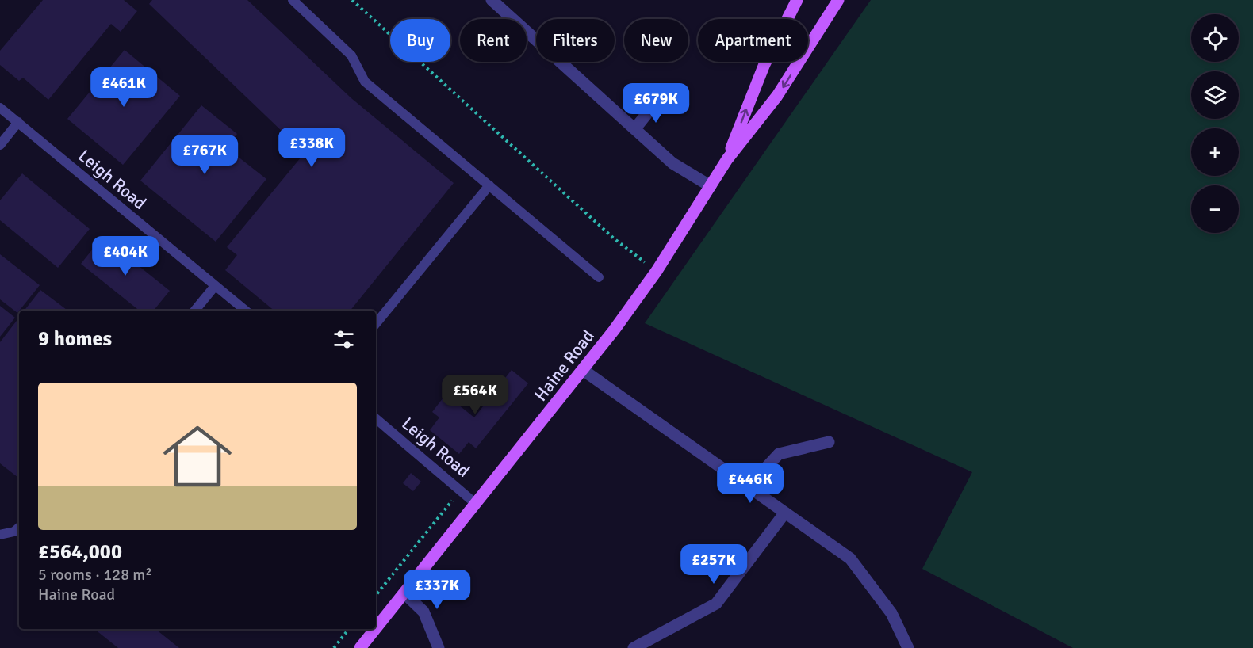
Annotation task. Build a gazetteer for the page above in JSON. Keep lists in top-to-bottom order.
{
  "streets": {
    "main road": ["Haine Road"],
    "lane": ["Leigh Road"]
  },
  "crossings": [
    ["Leigh Road", "Haine Road"]
  ],
  "page": {
    "map_buttons": ["+", "−"],
    "chip": [
      "Buy",
      "Rent",
      "Filters",
      "New",
      "Apartment"
    ],
    "price": [
      "£461K",
      "£679K",
      "£338K",
      "£767K",
      "£404K",
      "£564K",
      "£446K",
      "£257K",
      "£337K"
    ],
    "heading": "9 homes",
    "list": [
      {
        "name": "£564,000",
        "note": "5 rooms · 128 m² · Haine Road"
      }
    ]
  }
}
